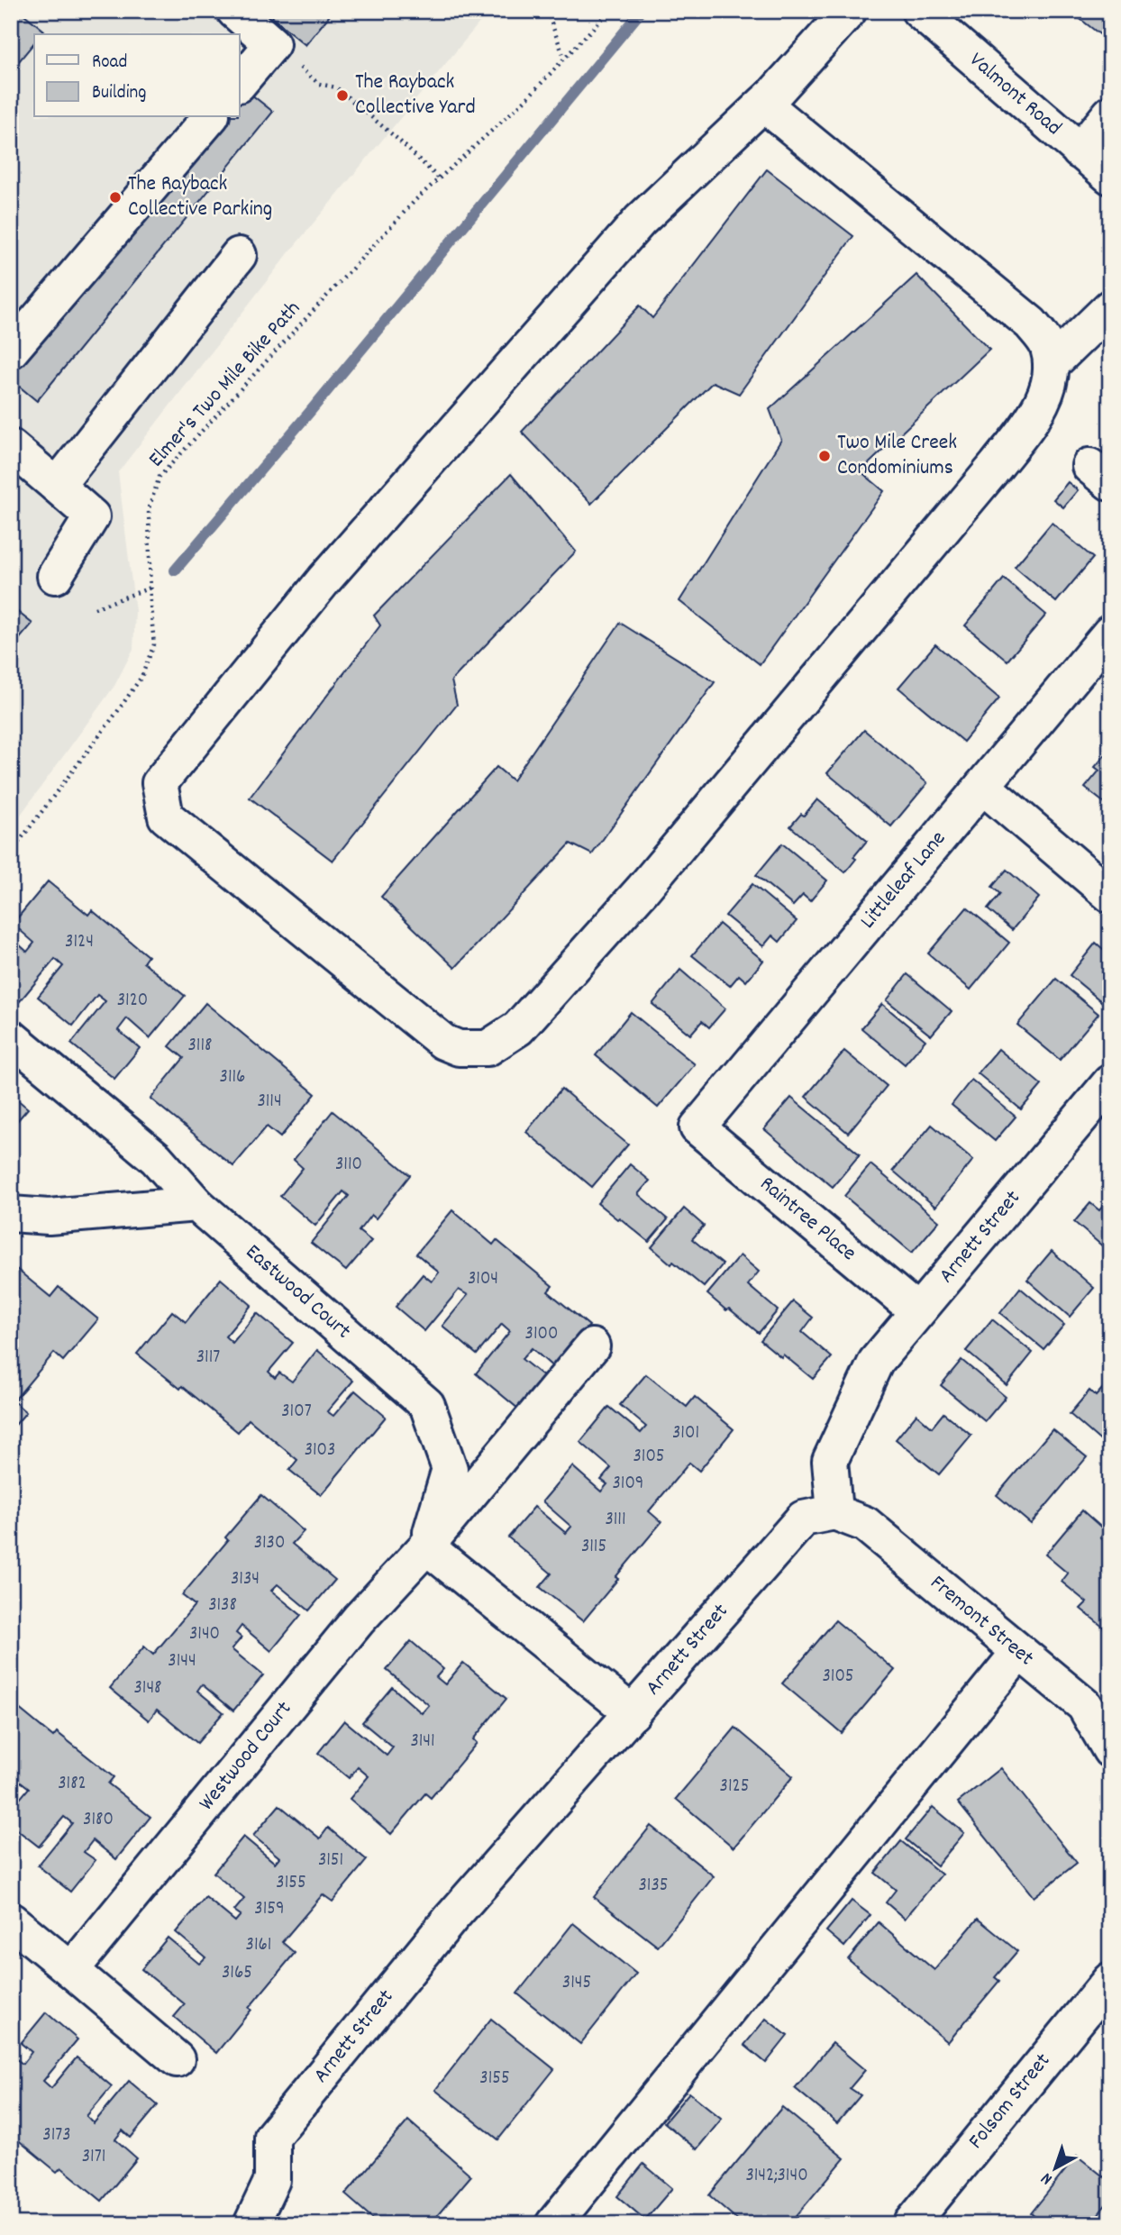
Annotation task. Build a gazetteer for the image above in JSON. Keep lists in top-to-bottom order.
{
  "streets": {
    "street": [
      "Valmont Road",
      "Littleleaf Lane",
      "Raintree Place",
      "Arnett Street",
      "Eastwood Court",
      "Fremont Street",
      "Westwood Court",
      "Folsom Street"
    ],
    "path": ["Elmer's Two Mile Bike Path"]
  },
  "crossings": [
    ["Littleleaf Lane", "Raintree Place"],
    ["Raintree Place", "Arnett Street"],
    ["Arnett Street", "Fremont Street"],
    ["Eastwood Court", "Westwood Court"]
  ],
  "places": ["The Rayback Collective Yard", "The Rayback Collective Parking", "Two Mile Creek Condominiums"],
  "house_numbers": [
    "3124",
    "3120",
    "3118",
    "3116",
    "3114",
    "3110",
    "3104",
    "3100",
    "3117",
    "3107",
    "3101",
    "3103",
    "3105",
    "3109",
    "3111",
    "3130",
    "3115",
    "3134",
    "3138",
    "3140",
    "3144",
    "3105",
    "3148",
    "3141",
    "3182",
    "3125",
    "3180",
    "3151",
    "3155",
    "3135",
    "3159",
    "3161",
    "3165",
    "3145",
    "3155",
    "3173",
    "3171",
    "3142;3140"
  ],
  "legend": ["Road", "Building"],
  "north": "bottom left"
}
